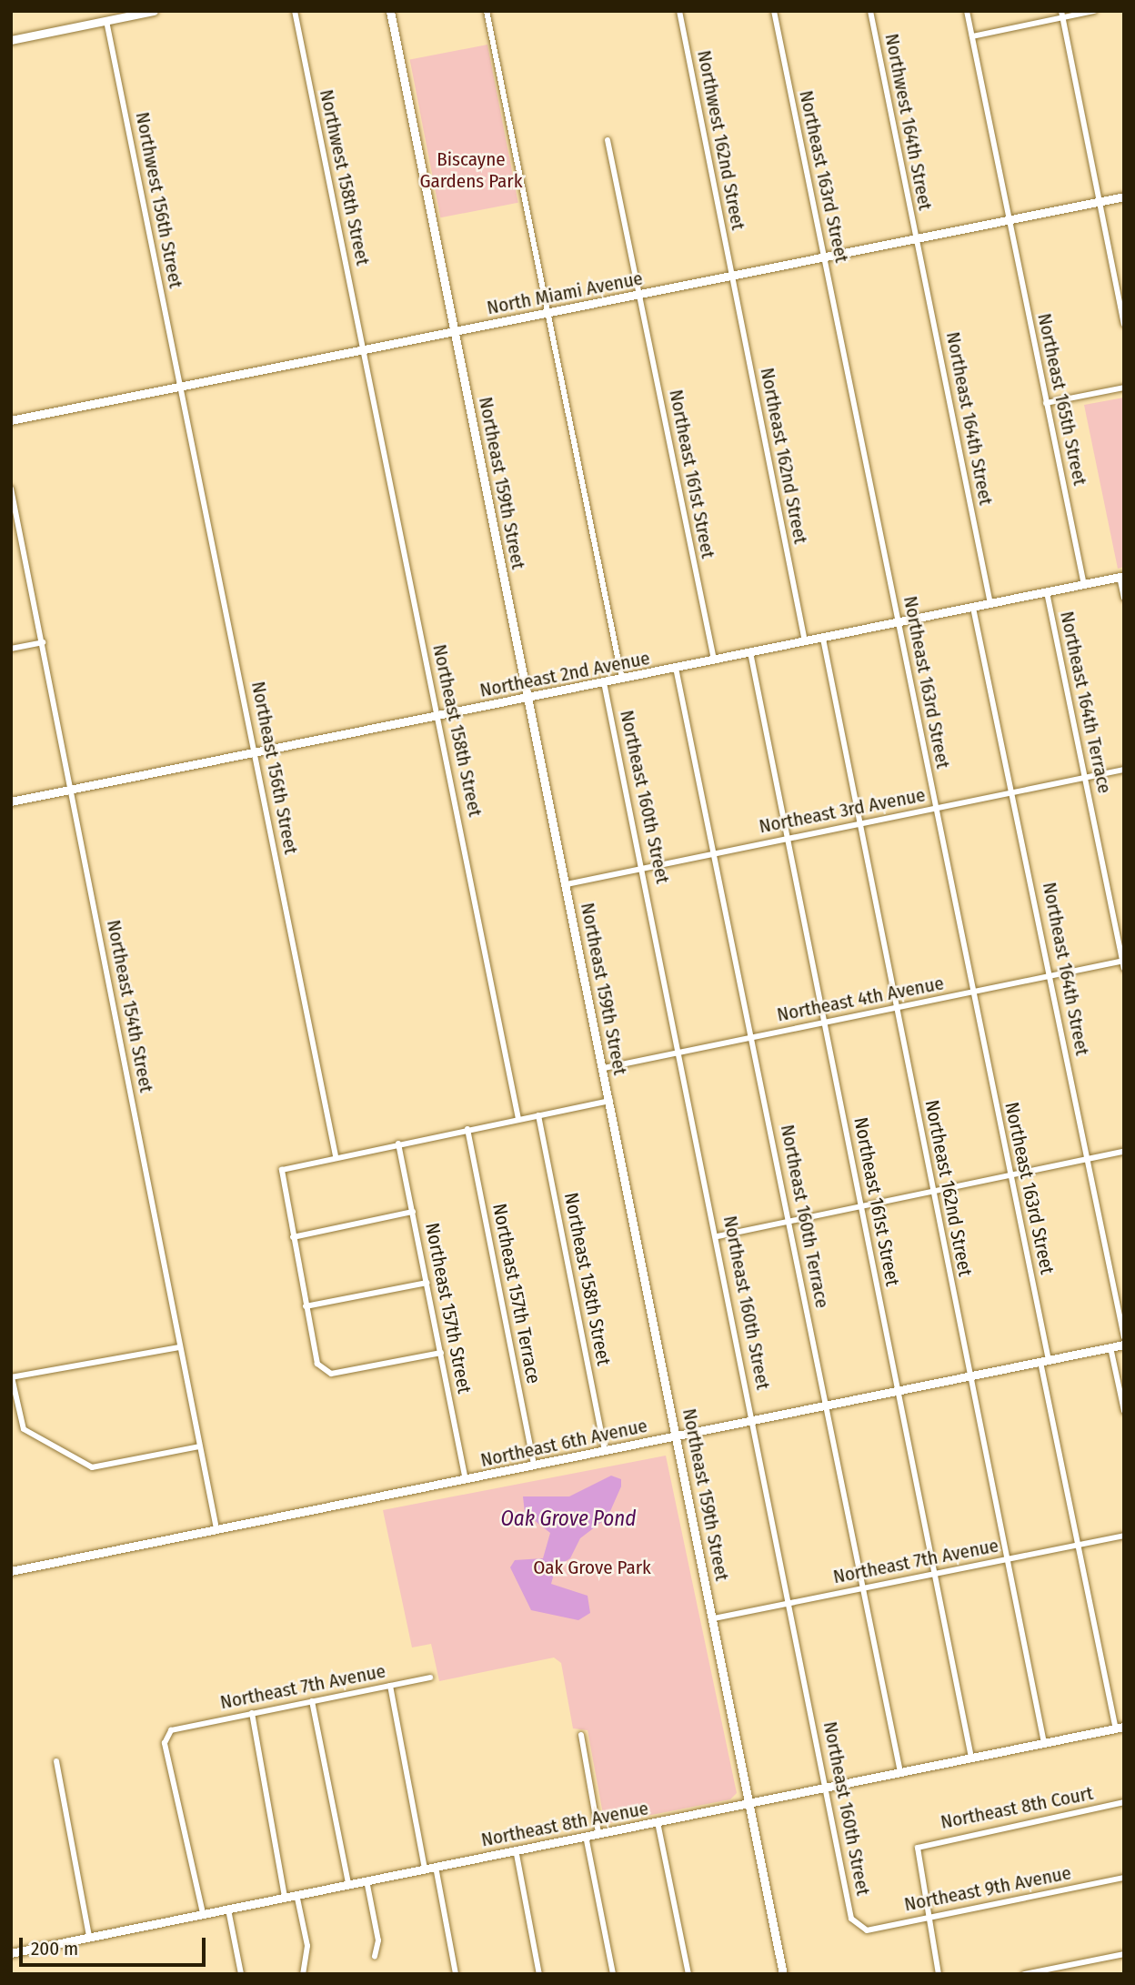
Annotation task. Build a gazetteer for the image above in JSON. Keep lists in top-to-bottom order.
{
  "streets": {
    "street": [
      "Northwest 164th Street",
      "Northwest 162nd Street",
      "Northeast 163rd Street",
      "Northwest 158th Street",
      "Northwest 156th Street",
      "North Miami Avenue",
      "Northeast 165th Street",
      "Northeast 164th Street",
      "Northeast 162nd Street",
      "Northeast 161st Street",
      "Northeast 159th Street",
      "Northeast 2nd Avenue",
      "Northeast 164th Terrace",
      "Northeast 158th Street",
      "Northeast 156th Street",
      "Northeast 160th Street",
      "Northeast 3rd Avenue",
      "Northeast 4th Avenue",
      "Northeast 154th Street",
      "Northeast 160th Terrace",
      "Northeast 157th Terrace",
      "Northeast 157th Street",
      "Northeast 6th Avenue",
      "Northeast 7th Avenue",
      "Northeast 8th Court",
      "Northeast 8th Avenue",
      "Northeast 9th Avenue"
    ]
  },
  "crossings": [
    ["Northwest 164th Street", "North Miami Avenue"],
    ["Northwest 164th Street", "Northeast 164th Street"],
    ["Northwest 162nd Street", "North Miami Avenue"],
    ["Northwest 162nd Street", "Northeast 162nd Street"],
    ["Northeast 163rd Street", "North Miami Avenue"],
    ["Northeast 163rd Street", "Northeast 2nd Avenue"],
    ["Northeast 163rd Street", "Northeast 3rd Avenue"],
    ["Northeast 163rd Street", "Northeast 4th Avenue"],
    ["Northeast 163rd Street", "Northeast 6th Avenue"],
    ["Northeast 163rd Street", "Northeast 7th Avenue"],
    ["Northeast 163rd Street", "Northeast 8th Avenue"],
    ["Northwest 158th Street", "North Miami Avenue"],
    ["Northwest 158th Street", "Northeast 158th Street"],
    ["Northwest 156th Street", "North Miami Avenue"],
    ["Northwest 156th Street", "Northeast 156th Street"],
    ["North Miami Avenue", "Northeast 165th Street"],
    ["North Miami Avenue", "Northeast 164th Street"],
    ["North Miami Avenue", "Northeast 162nd Street"],
    ["North Miami Avenue", "Northeast 161st Street"],
    ["North Miami Avenue", "Northeast 159th Street"],
    ["North Miami Avenue", "Northeast 158th Street"],
    ["North Miami Avenue", "Northeast 156th Street"],
    ["Northeast 165th Street", "Northeast 2nd Avenue"],
    ["Northeast 164th Street", "Northeast 2nd Avenue"],
    ["Northeast 164th Street", "Northeast 3rd Avenue"],
    ["Northeast 164th Street", "Northeast 4th Avenue"],
    ["Northeast 162nd Street", "Northeast 2nd Avenue"],
    ["Northeast 162nd Street", "Northeast 3rd Avenue"],
    ["Northeast 162nd Street", "Northeast 4th Avenue"],
    ["Northeast 162nd Street", "Northeast 6th Avenue"],
    ["Northeast 162nd Street", "Northeast 7th Avenue"],
    ["Northeast 162nd Street", "Northeast 8th Avenue"],
    ["Northeast 161st Street", "Northeast 2nd Avenue"],
    ["Northeast 161st Street", "Northeast 3rd Avenue"],
    ["Northeast 161st Street", "Northeast 4th Avenue"],
    ["Northeast 161st Street", "Northeast 6th Avenue"],
    ["Northeast 161st Street", "Northeast 7th Avenue"],
    ["Northeast 161st Street", "Northeast 8th Avenue"],
    ["Northeast 159th Street", "Northeast 2nd Avenue"],
    ["Northeast 159th Street", "Northeast 3rd Avenue"],
    ["Northeast 159th Street", "Northeast 4th Avenue"],
    ["Northeast 159th Street", "Northeast 6th Avenue"],
    ["Northeast 159th Street", "Northeast 7th Avenue"],
    ["Northeast 159th Street", "Northeast 8th Avenue"],
    ["Northeast 2nd Avenue", "Northeast 164th Terrace"],
    ["Northeast 2nd Avenue", "Northeast 158th Street"],
    ["Northeast 2nd Avenue", "Northeast 156th Street"],
    ["Northeast 2nd Avenue", "Northeast 160th Street"],
    ["Northeast 2nd Avenue", "Northeast 154th Street"],
    ["Northeast 2nd Avenue", "Northeast 160th Terrace"],
    ["Northeast 164th Terrace", "Northeast 3rd Avenue"],
    ["Northeast 164th Terrace", "Northeast 4th Avenue"],
    ["Northeast 158th Street", "Northeast 6th Avenue"],
    ["Northeast 160th Street", "Northeast 3rd Avenue"],
    ["Northeast 160th Street", "Northeast 4th Avenue"],
    ["Northeast 160th Street", "Northeast 6th Avenue"],
    ["Northeast 160th Street", "Northeast 7th Avenue"],
    ["Northeast 160th Street", "Northeast 8th Avenue"],
    ["Northeast 160th Street", "Northeast 9th Avenue"],
    ["Northeast 3rd Avenue", "Northeast 160th Terrace"],
    ["Northeast 4th Avenue", "Northeast 160th Terrace"],
    ["Northeast 154th Street", "Northeast 6th Avenue"],
    ["Northeast 160th Terrace", "Northeast 6th Avenue"],
    ["Northeast 160th Terrace", "Northeast 7th Avenue"],
    ["Northeast 160th Terrace", "Northeast 8th Avenue"],
    ["Northeast 157th Terrace", "Northeast 6th Avenue"],
    ["Northeast 157th Street", "Northeast 6th Avenue"],
    ["Northeast 7th Avenue", "Northeast 8th Avenue"],
    ["Northeast 8th Court", "Northeast 9th Avenue"]
  ],
  "water": ["Oak Grove Pond"],
  "parks": ["Biscayne Gardens Park", "Oak Grove Park"],
  "scale_bar": "200 m"
}
